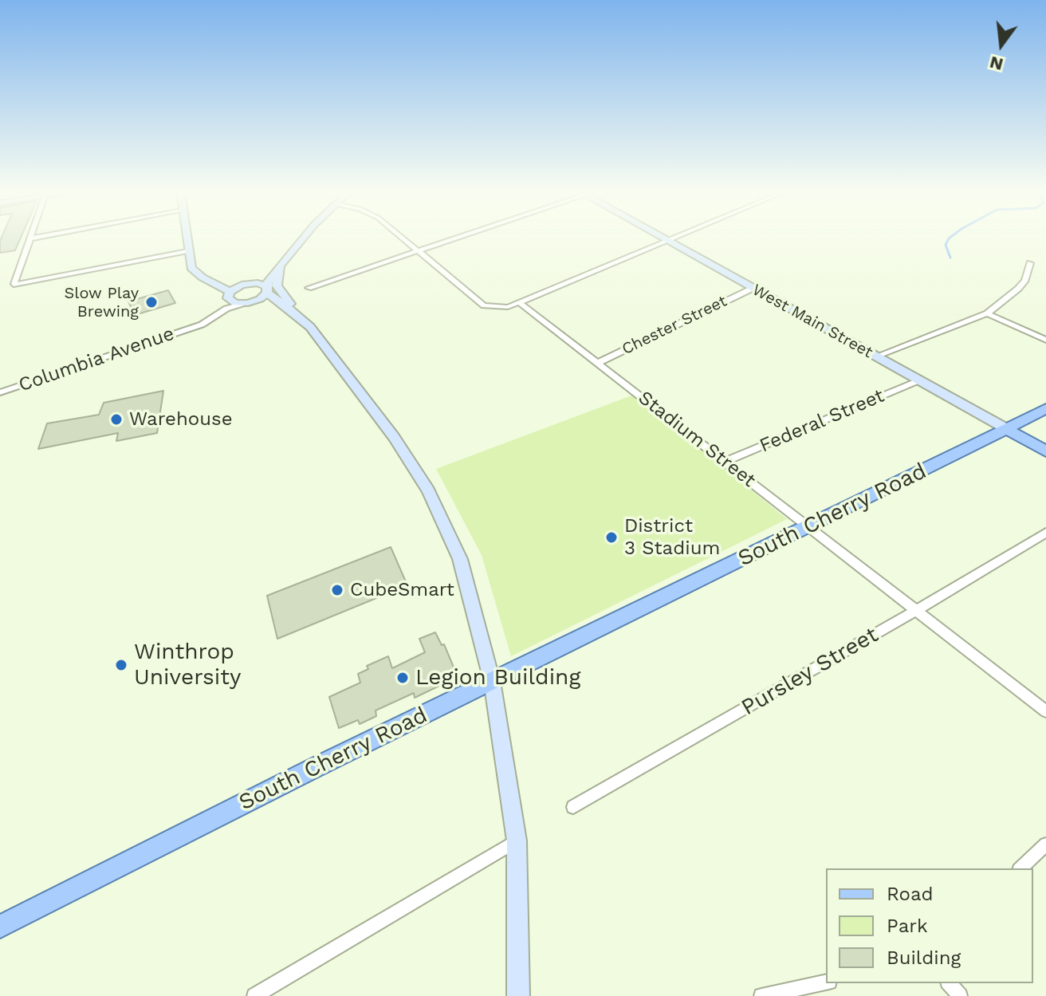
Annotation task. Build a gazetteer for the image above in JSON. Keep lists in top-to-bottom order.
{
  "streets": {
    "main road": ["West Main Street", "South Cherry Road"],
    "street": [
      "Chester Street",
      "Columbia Avenue",
      "Federal Street",
      "Stadium Street",
      "Pursley Street"
    ]
  },
  "crossings": [
    ["West Main Street", "Chester Street"],
    ["West Main Street", "Federal Street"],
    ["West Main Street", "South Cherry Road"],
    ["Chester Street", "Stadium Street"],
    ["Federal Street", "Stadium Street"],
    ["Stadium Street", "South Cherry Road"],
    ["Stadium Street", "Pursley Street"]
  ],
  "places": [
    "Slow Play Brewing",
    "Warehouse",
    "District 3 Stadium",
    "CubeSmart",
    "Winthrop University",
    "Legion Building"
  ],
  "legend": ["Road", "Park", "Building"],
  "north": "bottom"
}
